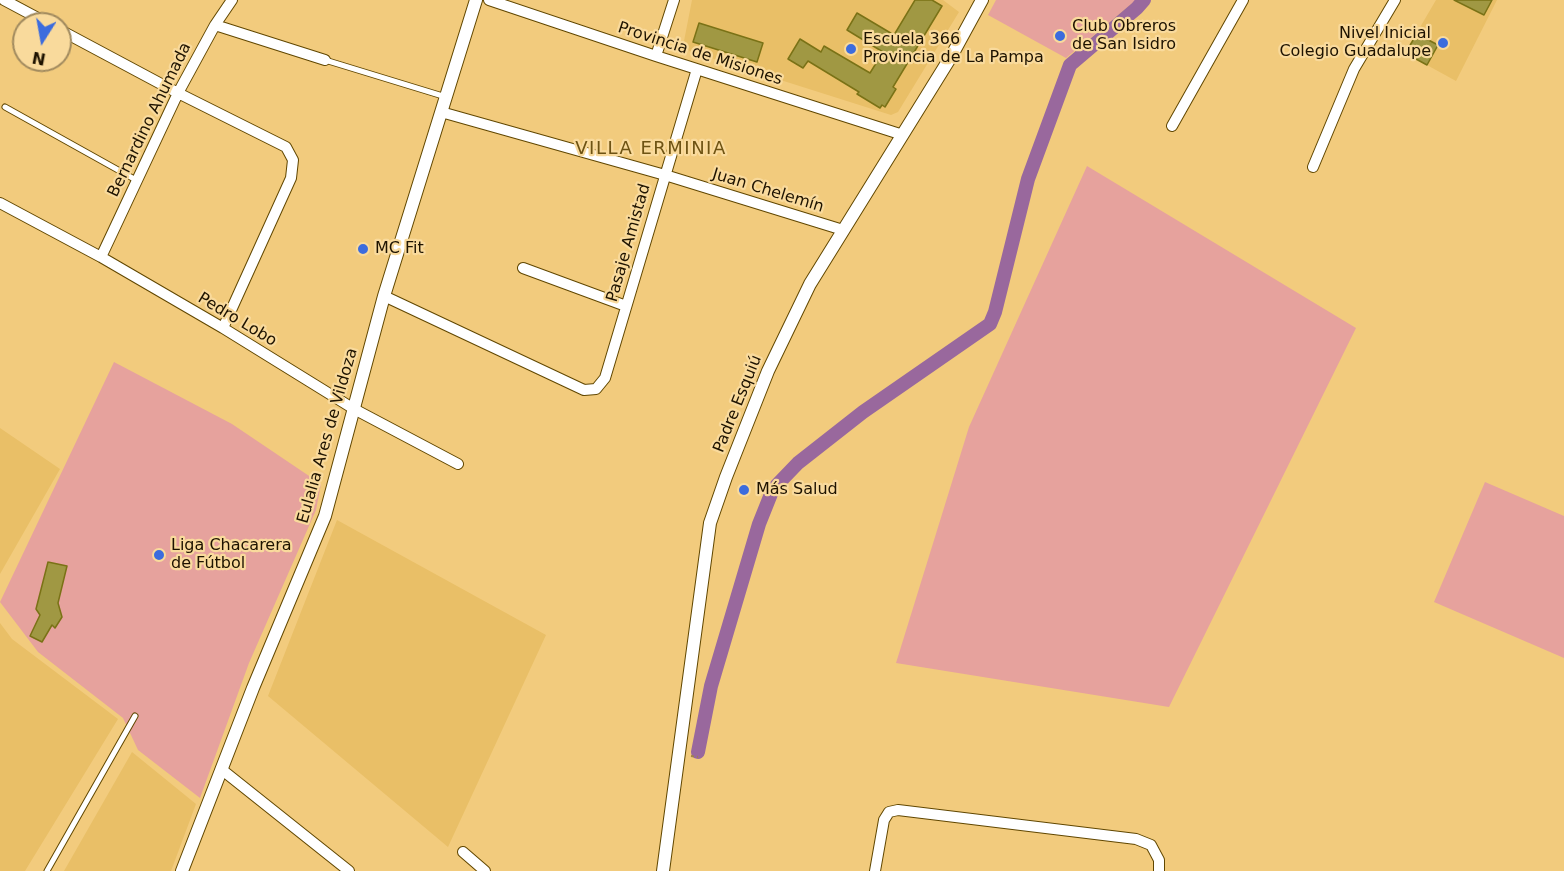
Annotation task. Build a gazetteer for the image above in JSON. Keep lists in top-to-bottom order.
{
  "streets": {
    "street": [
      "Provincia de Misiones",
      "Bernardino Ahumada",
      "Juan Chelemín",
      "Pasaje Amistad",
      "Pedro Lobo",
      "Padre Esquiú",
      "Eulalia Ares de Vildoza"
    ]
  },
  "crossings": [
    ["Provincia de Misiones", "Pasaje Amistad"],
    ["Provincia de Misiones", "Padre Esquiú"],
    ["Bernardino Ahumada", "Pedro Lobo"],
    ["Juan Chelemín", "Pasaje Amistad"],
    ["Juan Chelemín", "Padre Esquiú"],
    ["Juan Chelemín", "Eulalia Ares de Vildoza"],
    ["Pasaje Amistad", "Eulalia Ares de Vildoza"],
    ["Pedro Lobo", "Eulalia Ares de Vildoza"]
  ],
  "districts": ["VILLA ERMINIA"],
  "places": [
    "Club Obreros de San Isidro",
    "Nivel Inicial Colegio Guadalupe",
    "Escuela 366 Provincia de La Pampa",
    "MC Fit",
    "Más Salud",
    "Liga Chacarera de Fútbol"
  ],
  "north": "bottom"
}
